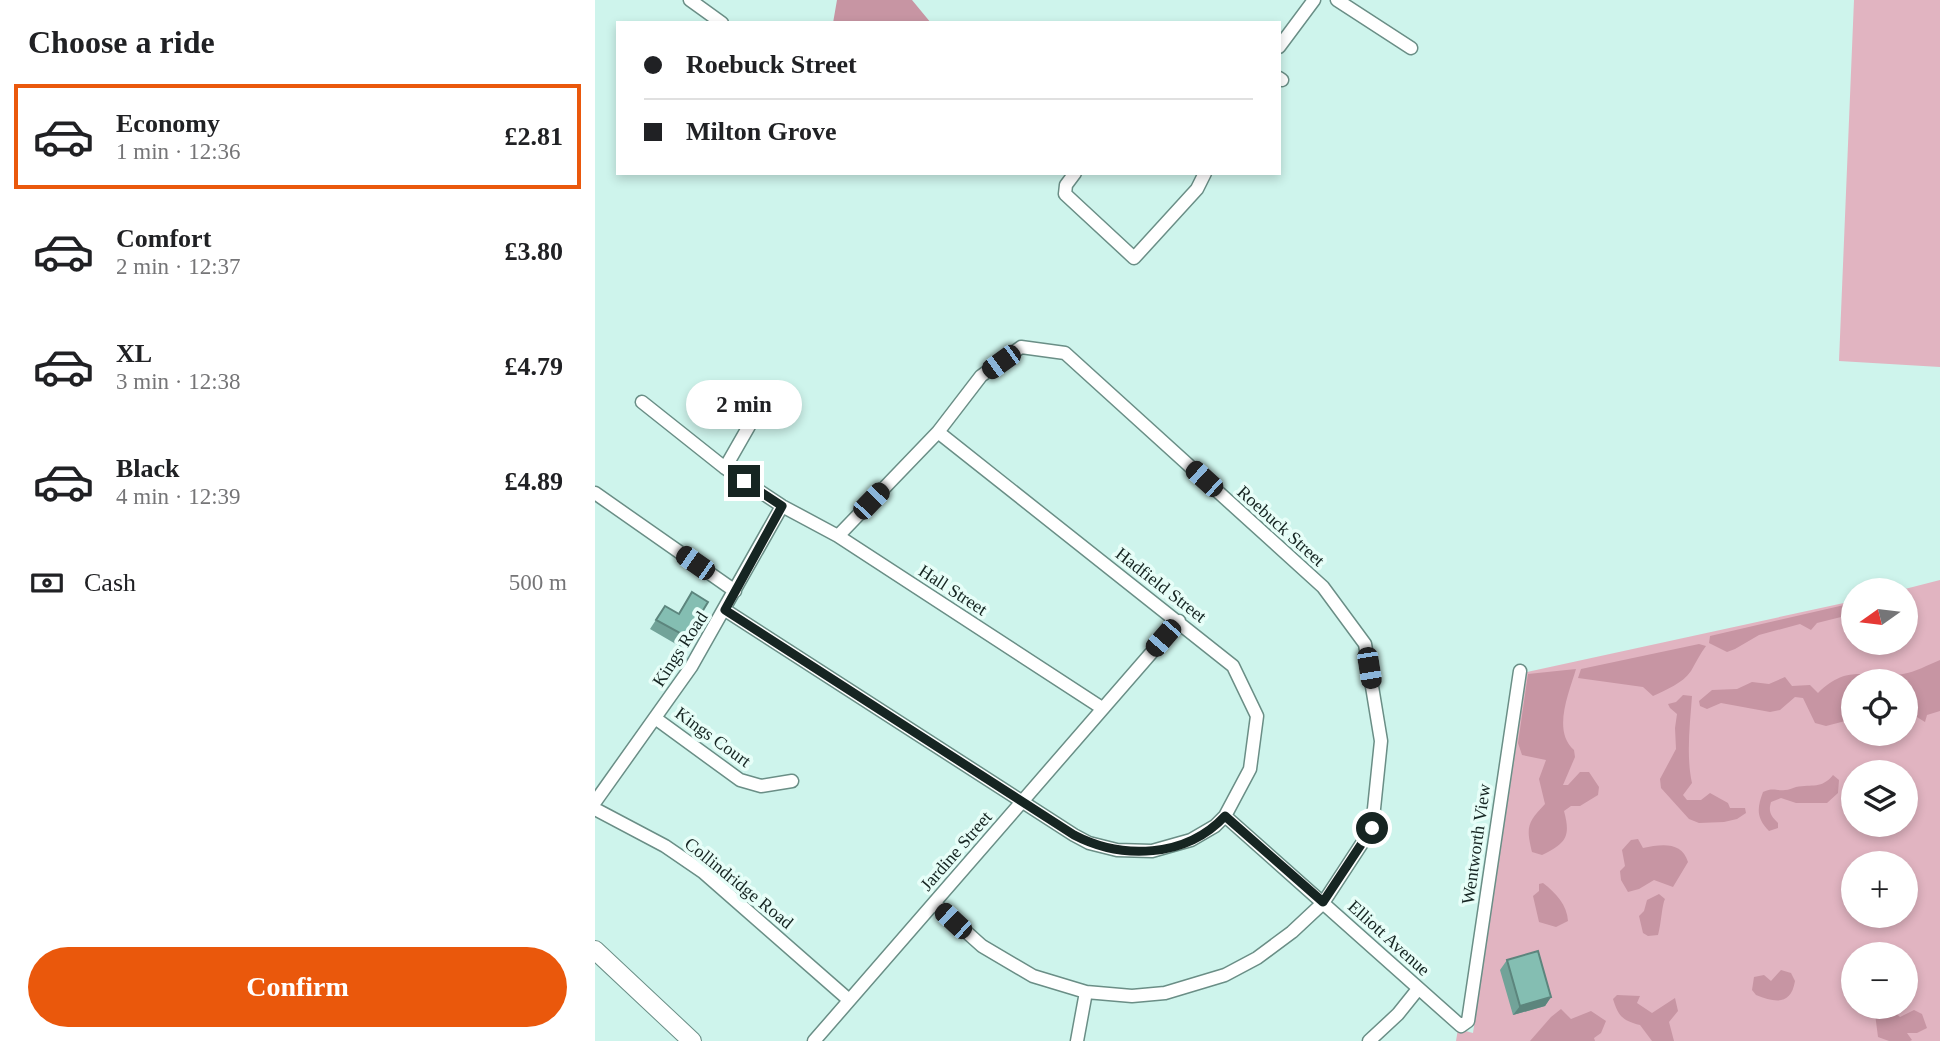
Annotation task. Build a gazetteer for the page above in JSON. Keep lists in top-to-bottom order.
{
  "streets": {
    "street": [
      "Roebuck Street",
      "Hadfield Street",
      "Hall Street",
      "Kings Road",
      "Kings Court",
      "Wentworth View",
      "Jardine Street",
      "Collindridge Road",
      "Elliott Avenue"
    ]
  },
  "crossings": [
    ["Roebuck Street", "Hadfield Street"],
    ["Roebuck Street", "Hall Street"],
    ["Roebuck Street", "Jardine Street"],
    ["Roebuck Street", "Elliott Avenue"],
    ["Hadfield Street", "Jardine Street"],
    ["Hadfield Street", "Elliott Avenue"],
    ["Hall Street", "Kings Road"],
    ["Hall Street", "Jardine Street"],
    ["Kings Road", "Kings Court"],
    ["Wentworth View", "Elliott Avenue"],
    ["Jardine Street", "Collindridge Road"]
  ],
  "north": "left",
  "page": {
    "heading": "Choose a ride",
    "banner": ["Roebuck Street", "Milton Grove"],
    "list": [
      {
        "name": "Economy",
        "note": "1 min · 12:36",
        "value": "£2.81"
      },
      {
        "name": "Comfort",
        "note": "2 min · 12:37",
        "value": "£3.80"
      },
      {
        "name": "XL",
        "note": "3 min · 12:38",
        "value": "£4.79"
      },
      {
        "name": "Black",
        "note": "4 min · 12:39",
        "value": "£4.89"
      }
    ],
    "bubble": "2 min",
    "pay": ["Cash", "500 m"],
    "map_buttons": ["+", "−"],
    "buttons": "Confirm"
  }
}
